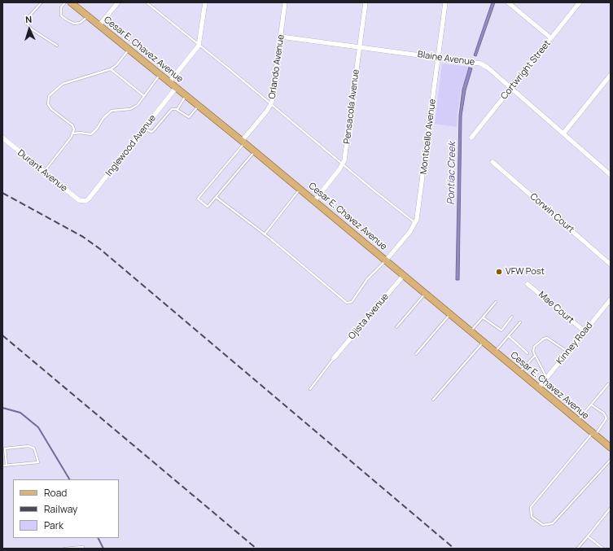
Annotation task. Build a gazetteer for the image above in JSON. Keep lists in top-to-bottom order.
{
  "streets": {
    "main road": ["Cesar E. Chavez Avenue"],
    "street": [
      "Blaine Avenue",
      "Orlando Avenue",
      "Cortwright Street",
      "Pensacola Avenue",
      "Monticello Avenue",
      "Inglewood Avenue",
      "Durant Avenue",
      "Corwin Court",
      "Mae Court",
      "Ojista Avenue",
      "Kinney Road"
    ]
  },
  "crossings": [
    ["Cesar E. Chavez Avenue", "Orlando Avenue"],
    ["Cesar E. Chavez Avenue", "Pensacola Avenue"],
    ["Cesar E. Chavez Avenue", "Inglewood Avenue"],
    ["Cesar E. Chavez Avenue", "Ojista Avenue"],
    ["Cesar E. Chavez Avenue", "Kinney Road"],
    ["Blaine Avenue", "Orlando Avenue"],
    ["Blaine Avenue", "Cortwright Street"],
    ["Blaine Avenue", "Pensacola Avenue"],
    ["Blaine Avenue", "Monticello Avenue"],
    ["Inglewood Avenue", "Durant Avenue"],
    ["Mae Court", "Kinney Road"]
  ],
  "water": ["Pontiac Creek"],
  "places": ["VFW Post"],
  "legend": ["Road", "Railway", "Park"],
  "north": "top"
}
